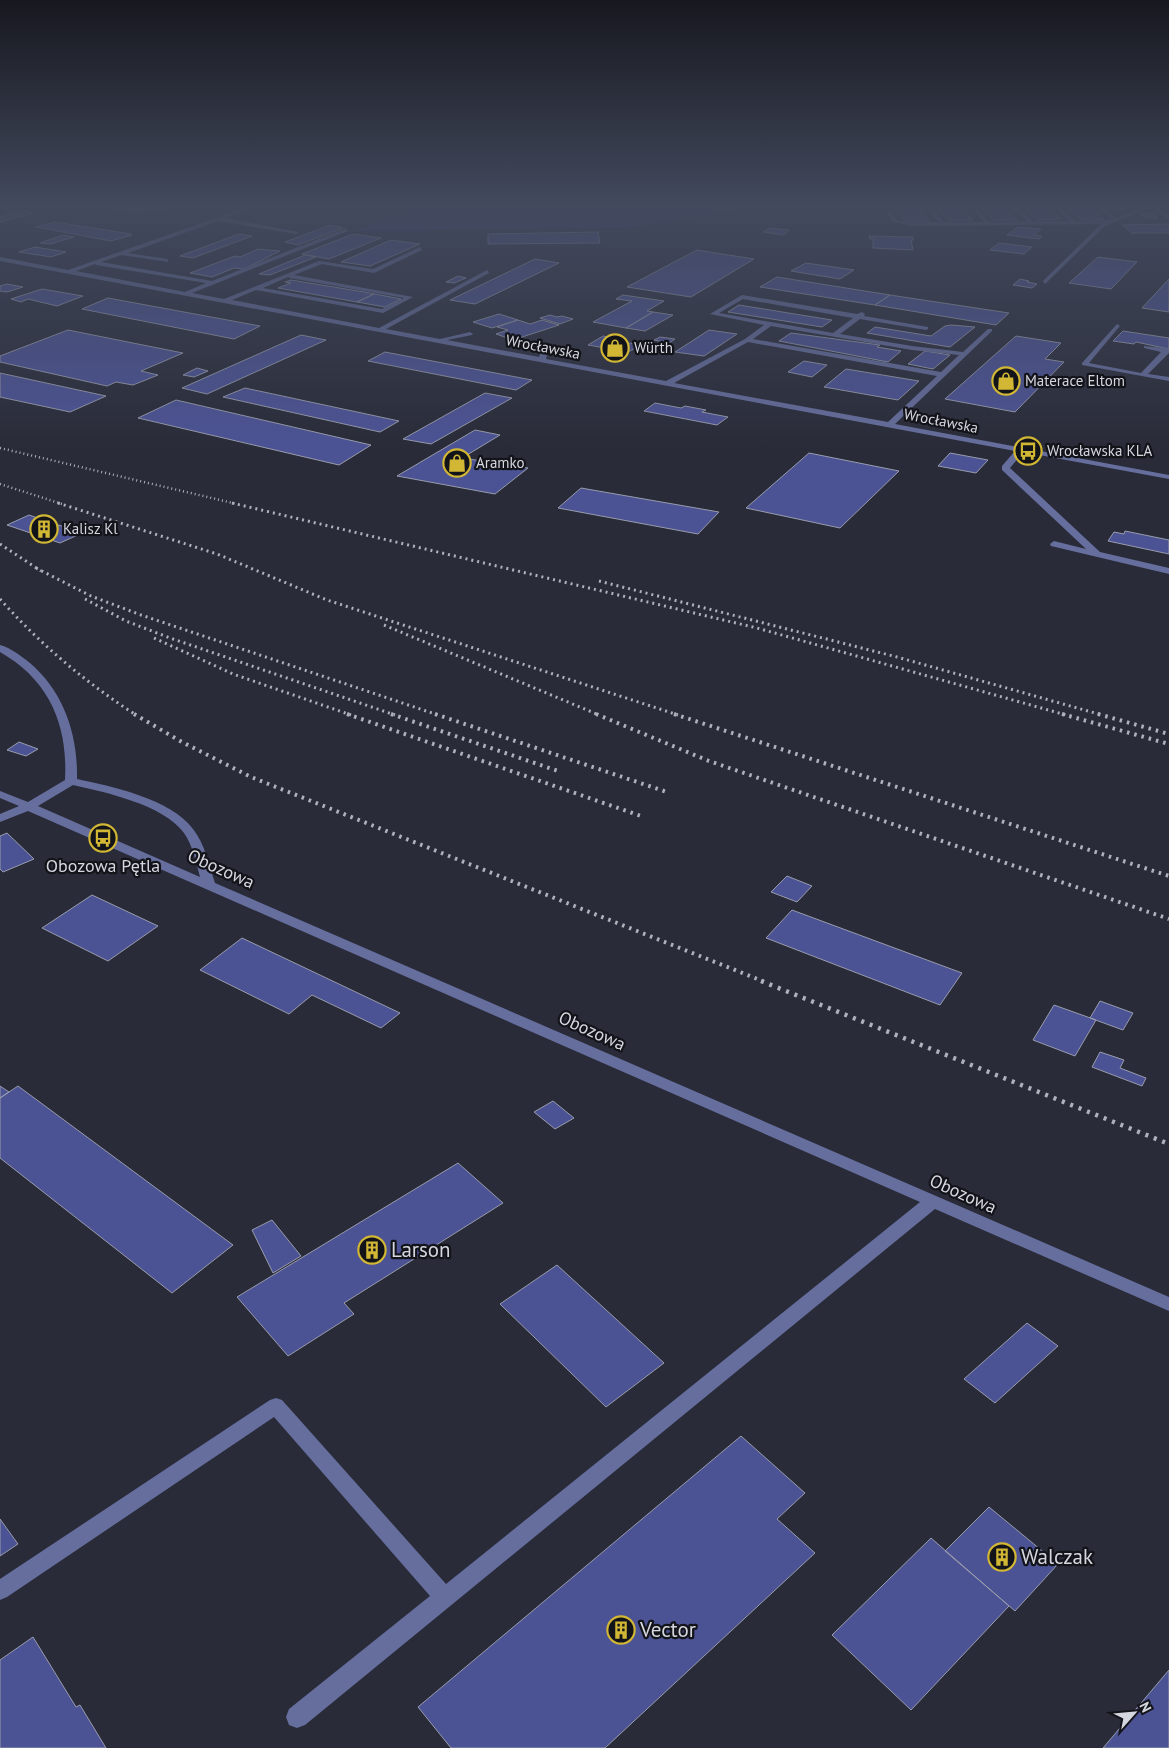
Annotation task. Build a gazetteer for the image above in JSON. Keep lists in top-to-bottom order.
{
  "streets": {
    "street": ["Wrocławska", "Obozowa"]
  },
  "places": {
    "shop": ["Würth", "Materace Eltom", "Aramko"],
    "bus stop": ["Wrocławska KLA", "Obozowa Pętla"],
    "building": [
      "Kalisz Kl",
      "Larson",
      "Walczak",
      "Vector"
    ]
  },
  "north": "top right"
}
